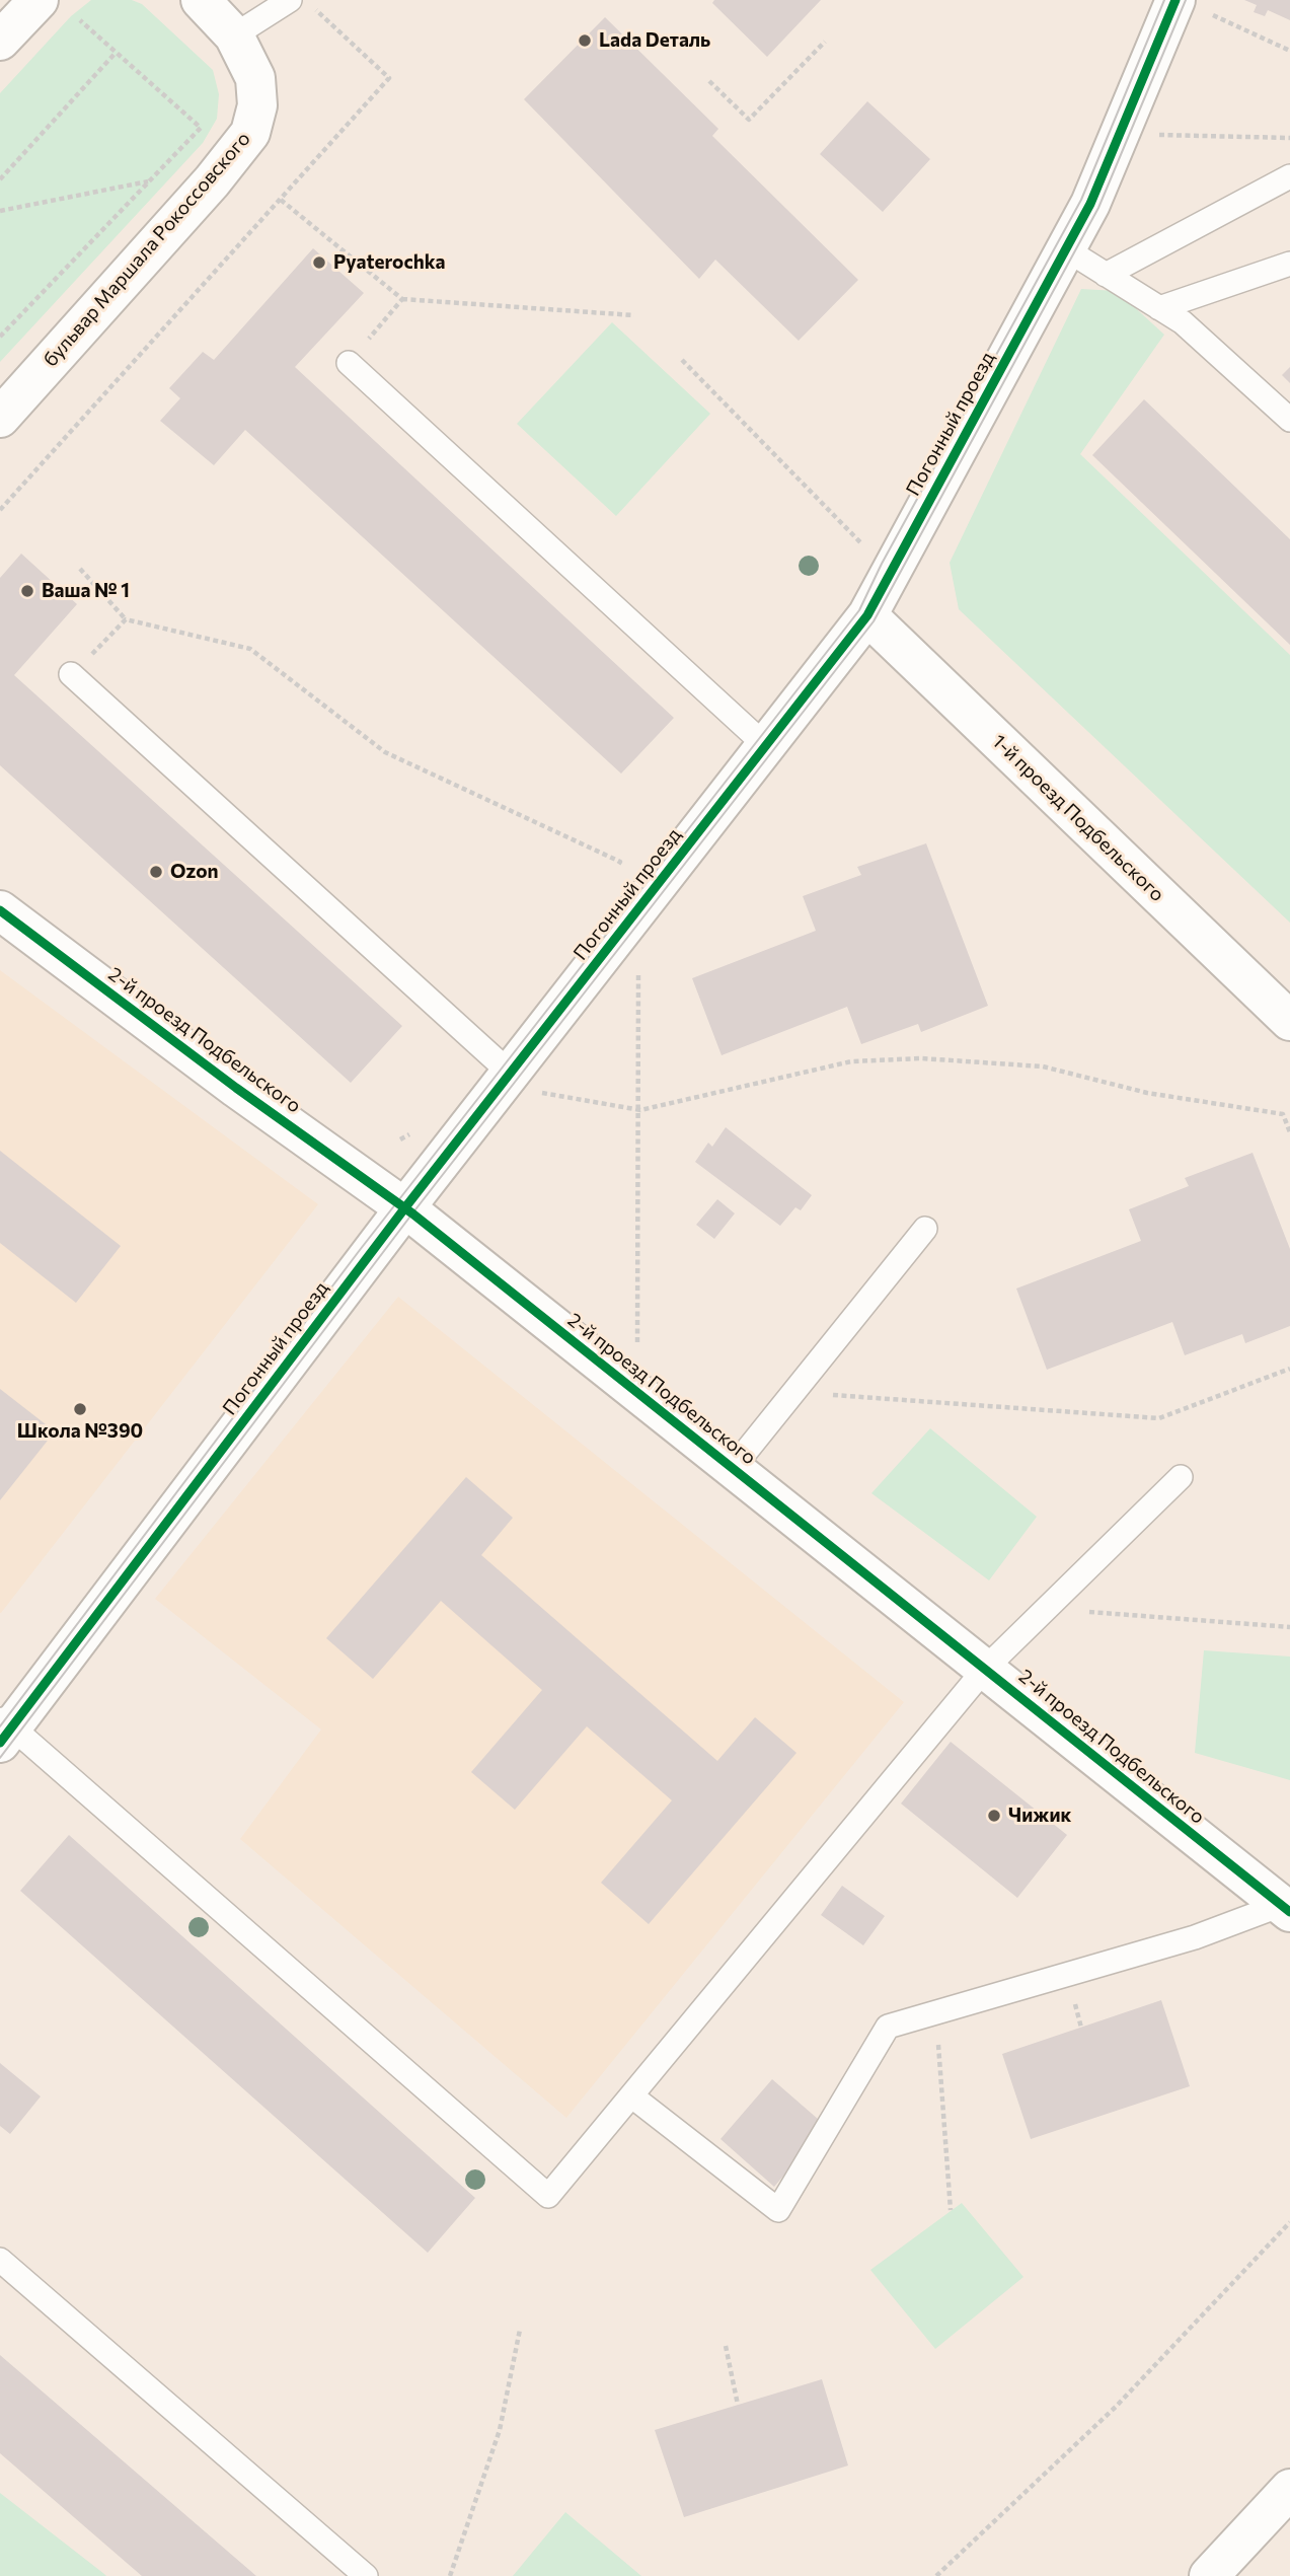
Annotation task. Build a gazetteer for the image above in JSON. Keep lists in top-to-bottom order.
{
  "streets": {
    "street": [
      "бульвар Маршала Рокоссовского",
      "Погонный проезд",
      "1-й проезд Подбельского",
      "2-й проезд Подбельского"
    ]
  },
  "crossings": [
    ["Погонный проезд", "1-й проезд Подбельского"],
    ["Погонный проезд", "2-й проезд Подбельского"]
  ],
  "places": [
    "Lada Dеталь",
    "Pyaterochka",
    "Ваша № 1",
    "Ozon",
    "Школа №390",
    "Чижик"
  ]
}
